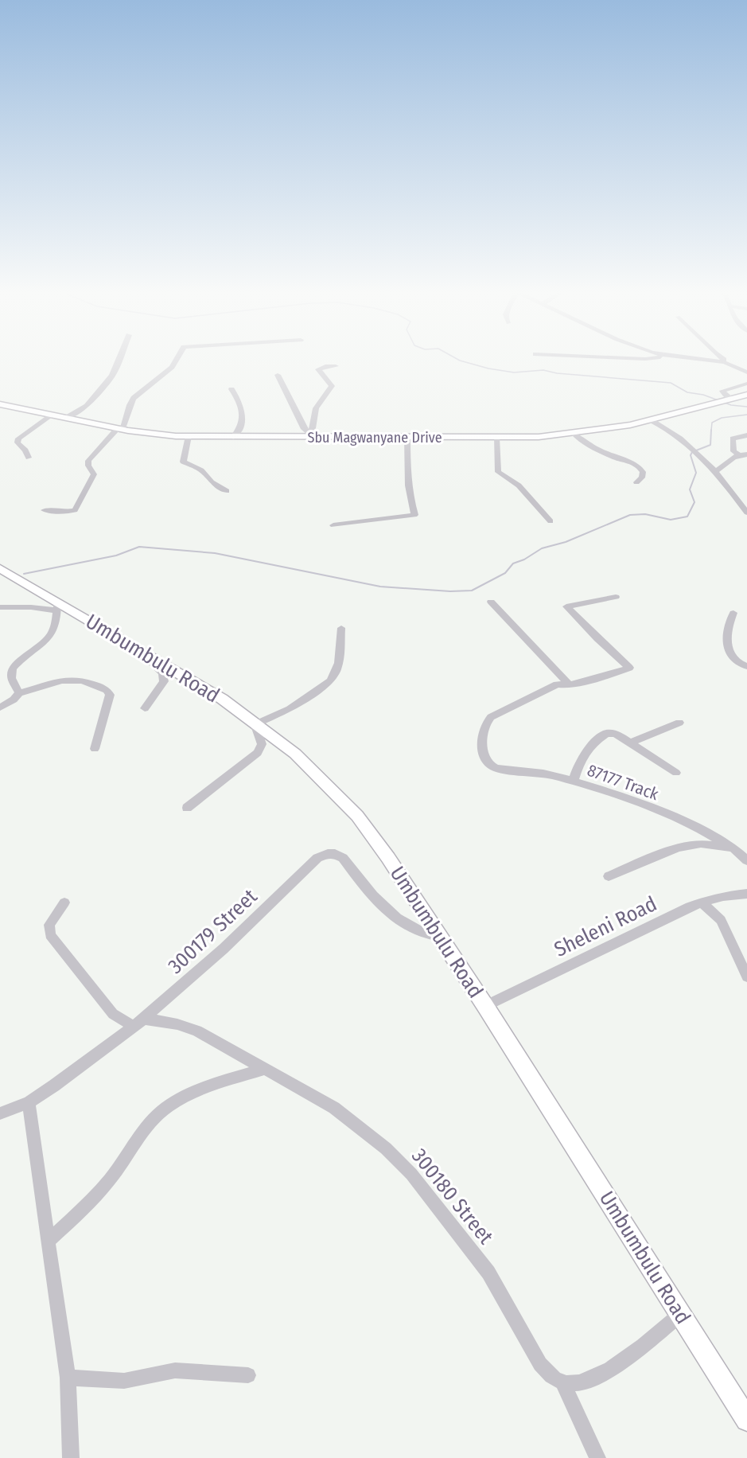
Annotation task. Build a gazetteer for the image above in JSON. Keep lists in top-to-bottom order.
{
  "streets": {
    "main road": ["Sbu Magwanyane Drive", "Umbumbulu Road"],
    "street": [
      "87177 Track",
      "Sheleni Road",
      "300179 Street",
      "300180 Street"
    ]
  },
  "crossings": [
    ["Umbumbulu Road", "Sheleni Road"],
    ["Umbumbulu Road", "300179 Street"],
    ["300179 Street", "300180 Street"]
  ]
}
